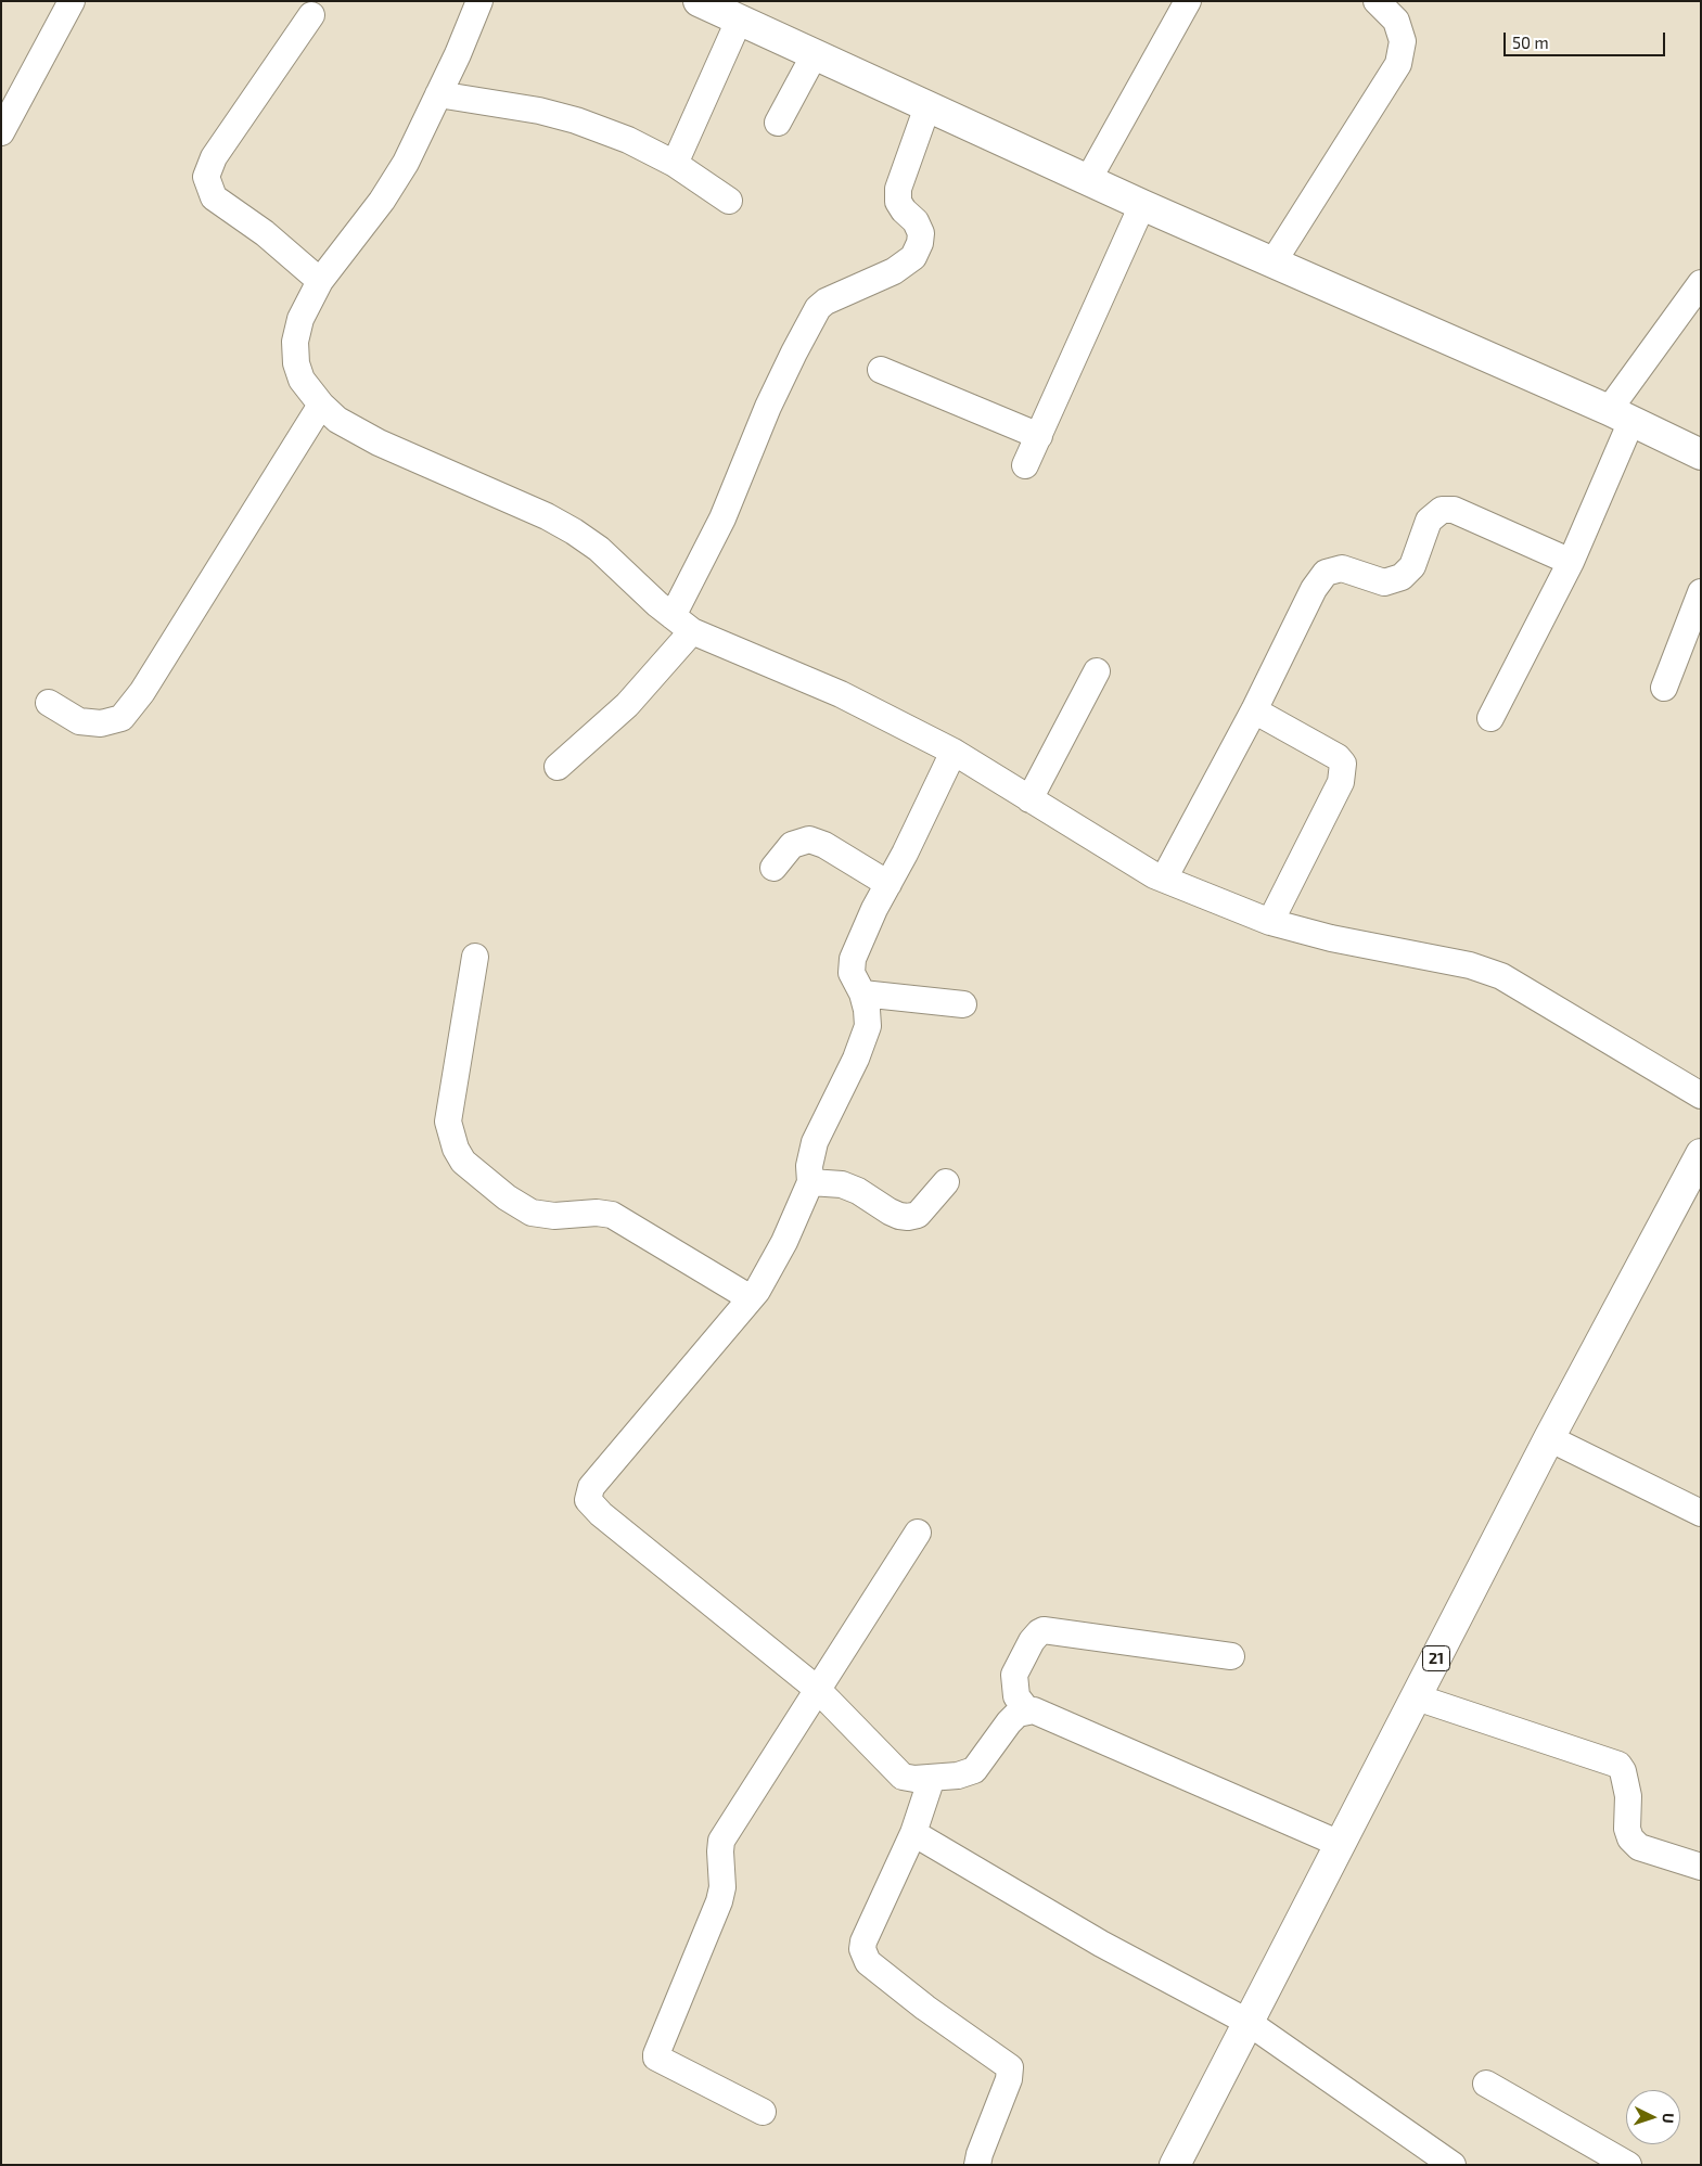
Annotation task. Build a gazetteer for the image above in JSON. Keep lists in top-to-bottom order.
{
  "streets": {
    "main road": ["21"]
  },
  "scale_bar": "50 m",
  "north": "right"
}
